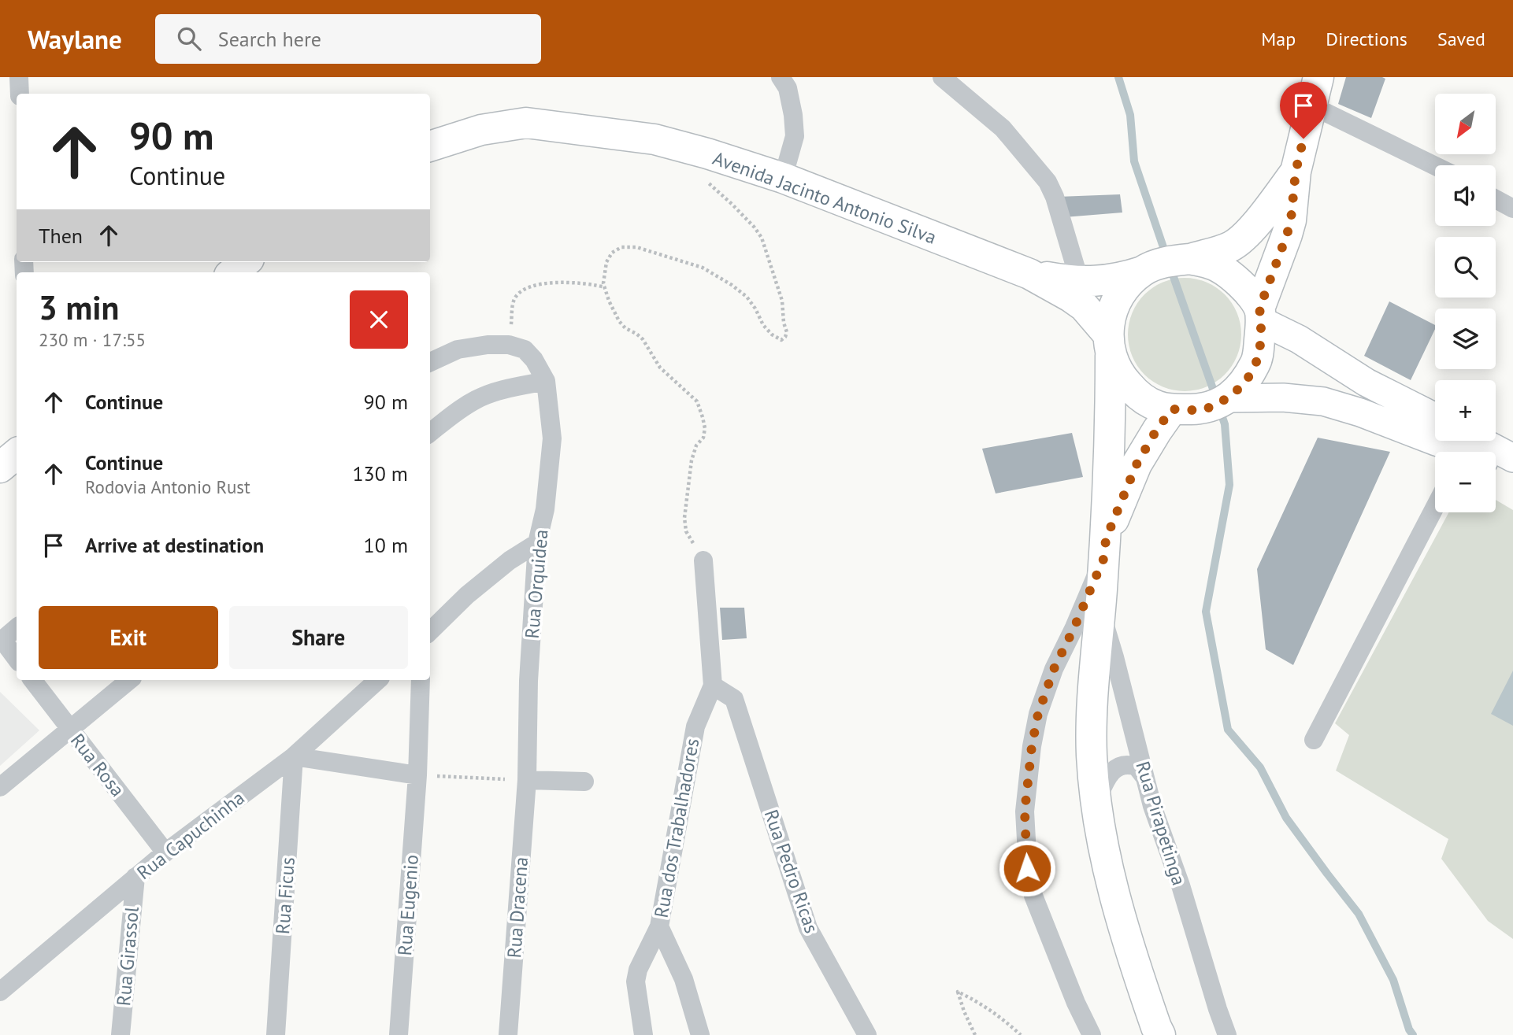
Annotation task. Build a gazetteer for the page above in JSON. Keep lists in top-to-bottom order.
{
  "streets": {
    "main road": ["Avenida Jacinto Antonio Silva"],
    "street": [
      "Rua Orquidea",
      "Rua Rosa",
      "Rua Pirapetinga",
      "Rua dos Trabalhadores",
      "Rua Capuchinha",
      "Rua Pedro Ricas",
      "Rua Ficus",
      "Rua Eugenio",
      "Rua Dracena",
      "Rua Girassol"
    ]
  },
  "crossings": [
    ["Rua Orquidea", "Rua Dracena"],
    ["Rua Rosa", "Rua Capuchinha"],
    ["Rua dos Trabalhadores", "Rua Pedro Ricas"],
    ["Rua Capuchinha", "Rua Ficus"],
    ["Rua Capuchinha", "Rua Girassol"]
  ],
  "north": "bottom left",
  "page": {
    "header": "Waylane",
    "search": "Search here",
    "nav": ["Map", "Directions", "Saved"],
    "map_buttons": ["+", "−"],
    "turn": ["90 m", "Continue"],
    "then": "Then",
    "heading": ["3 min", "230 m · 17:55"],
    "list": [
      {
        "name": "Continue",
        "value": "90 m"
      },
      {
        "name": "Continue",
        "note": "Rodovia Antonio Rust",
        "value": "130 m"
      },
      {
        "name": "Arrive at destination",
        "value": "10 m"
      }
    ],
    "buttons": ["Exit", "Share"]
  }
}
